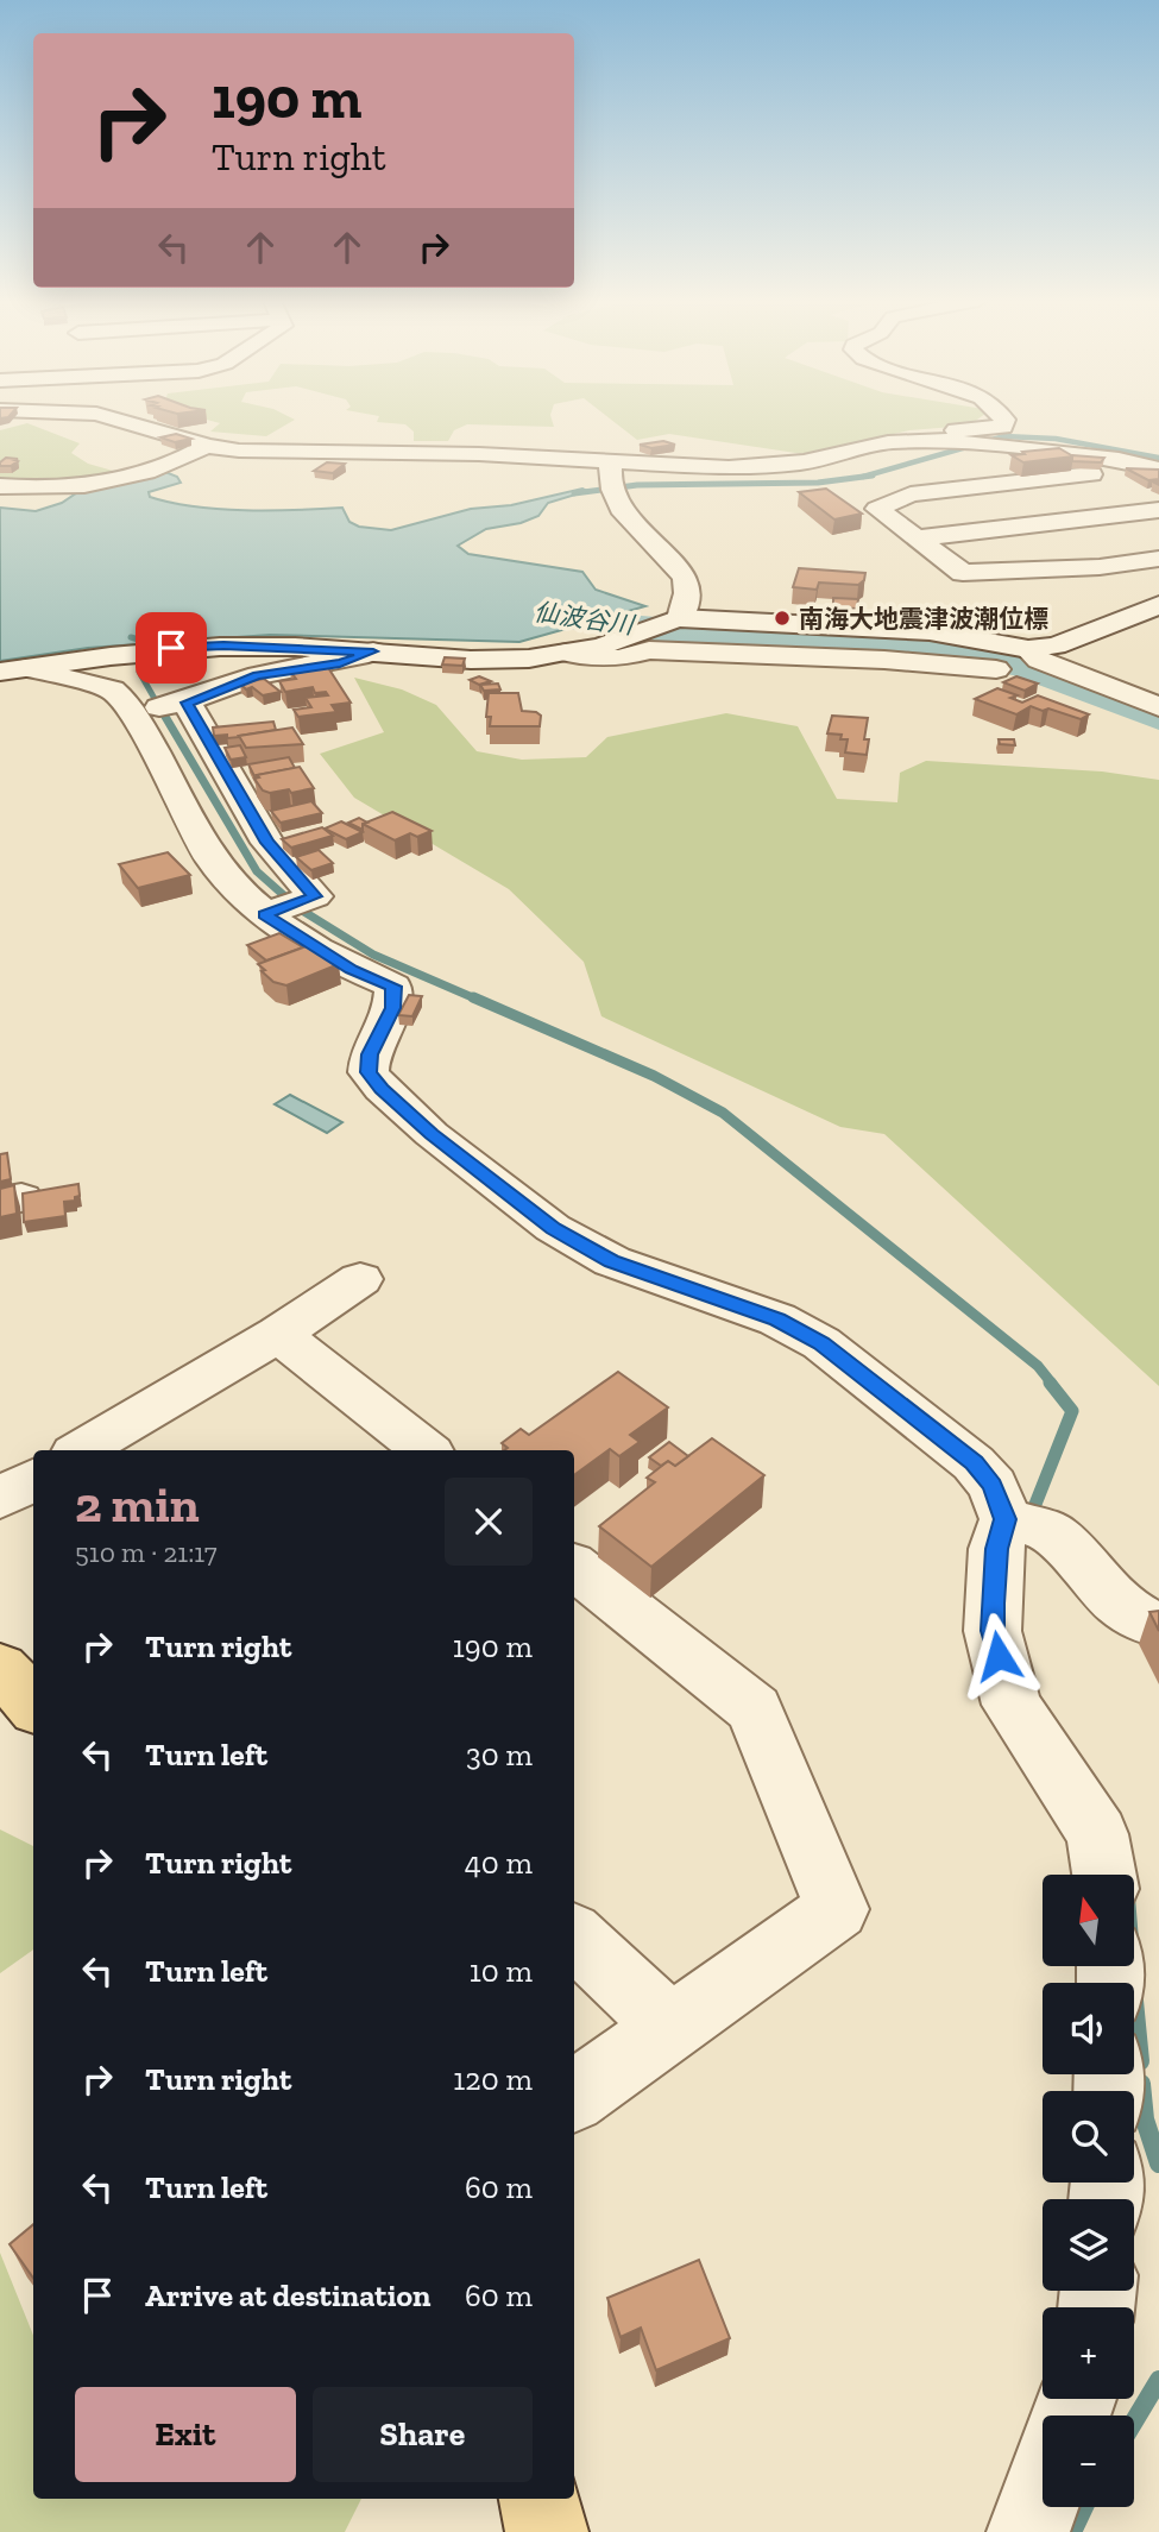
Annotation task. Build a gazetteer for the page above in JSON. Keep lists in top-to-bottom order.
{
  "water": ["仙波谷川"],
  "places": ["南海大地震津波潮位標"],
  "north": "top",
  "page": {
    "turn": ["190 m", "Turn right"],
    "heading": ["2 min", "510 m · 21:17"],
    "list": [
      {
        "name": "Turn right",
        "value": "190 m"
      },
      {
        "name": "Turn left",
        "value": "30 m"
      },
      {
        "name": "Turn right",
        "value": "40 m"
      },
      {
        "name": "Turn left",
        "value": "10 m"
      },
      {
        "name": "Turn right",
        "value": "120 m"
      },
      {
        "name": "Turn left",
        "value": "60 m"
      },
      {
        "name": "Arrive at destination",
        "value": "60 m"
      }
    ],
    "map_buttons": ["+", "−"],
    "buttons": ["Exit", "Share"]
  }
}
